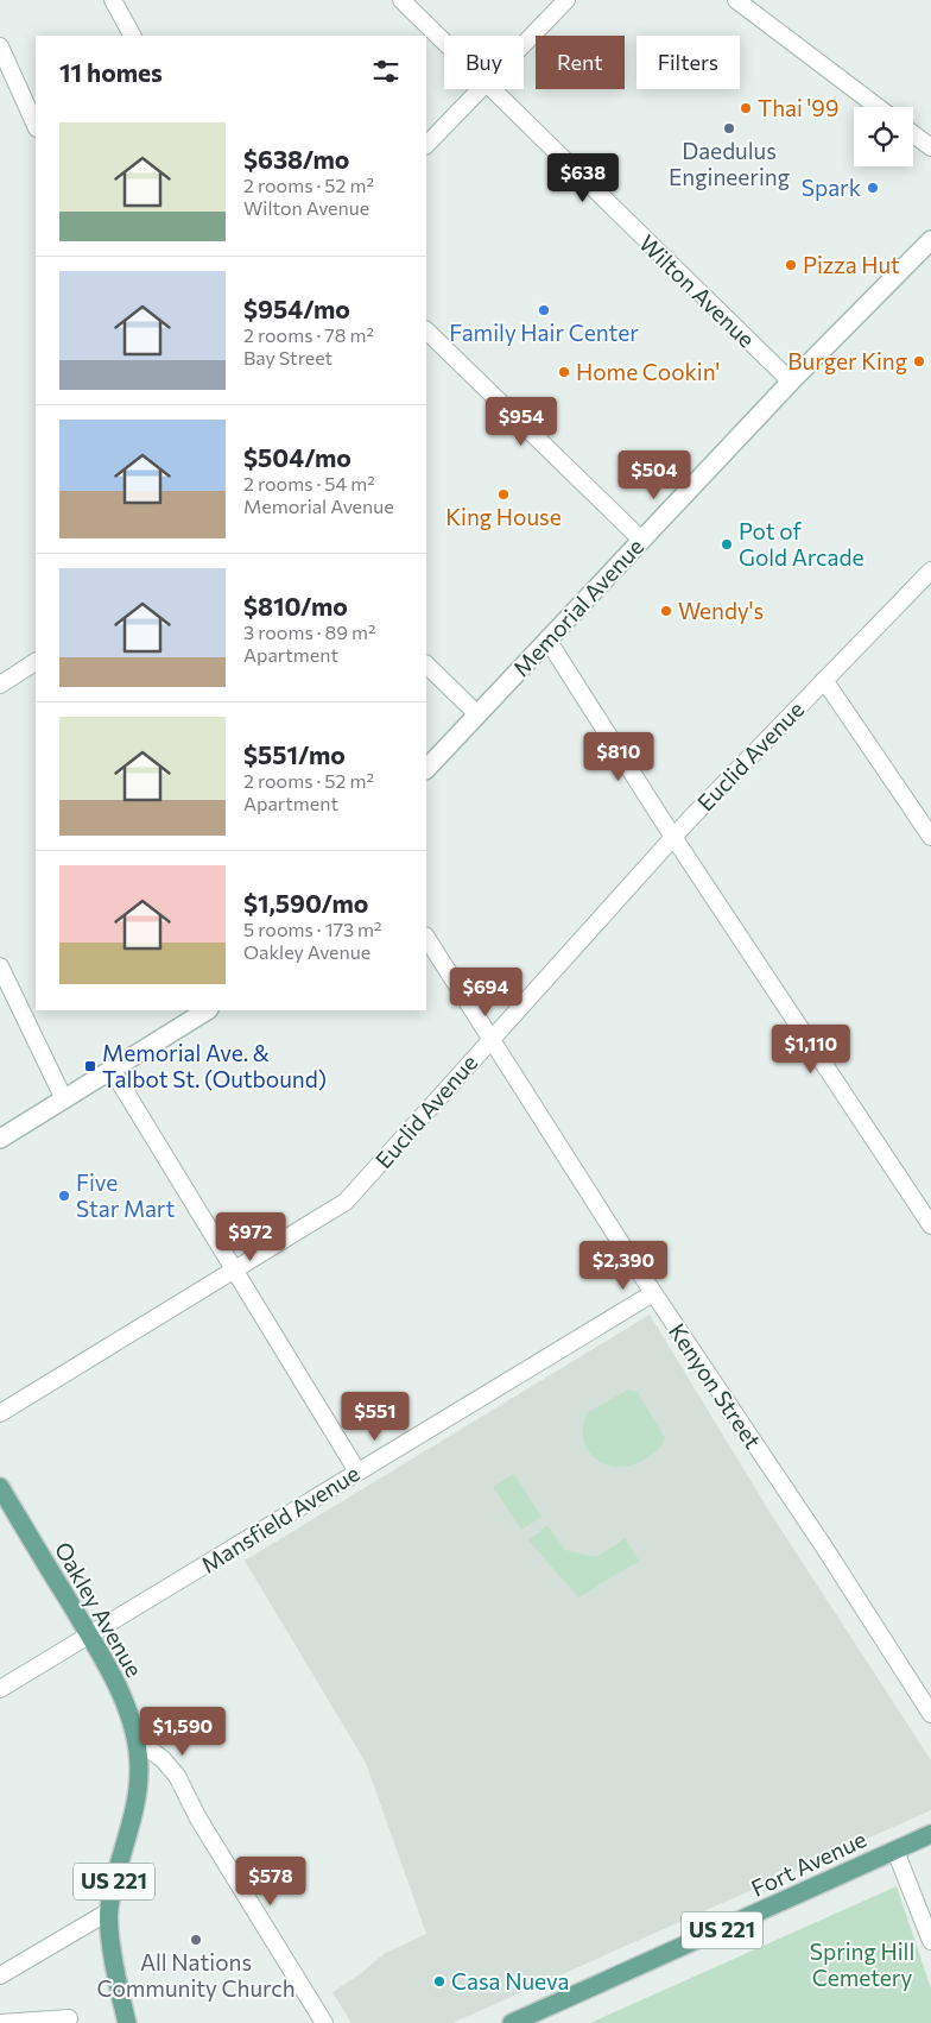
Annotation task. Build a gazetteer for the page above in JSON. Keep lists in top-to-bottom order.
{
  "streets": {
    "main road": [
      "Memorial Avenue",
      "Oakley Avenue",
      "Fort Avenue",
      "US 221"
    ],
    "street": [
      "Wilton Avenue",
      "Euclid Avenue",
      "Kenyon Street",
      "Mansfield Avenue"
    ]
  },
  "crossings": [
    ["Wilton Avenue", "Memorial Avenue"],
    ["Euclid Avenue", "Kenyon Street"],
    ["Kenyon Street", "Mansfield Avenue"],
    ["Mansfield Avenue", "Oakley Avenue"],
    ["Oakley Avenue", "US 221"]
  ],
  "parks": ["Spring Hill Cemetery"],
  "places": {
    "other": [
      "Thai '99",
      "Daedulus Engineering",
      "Spark",
      "Pizza Hut",
      "Family Hair Center",
      "Burger King",
      "Home Cookin'",
      "King House",
      "Pot of Gold Arcade",
      "Wendy's",
      "Five Star Mart",
      "All Nations Community Church",
      "Casa Nueva"
    ],
    "transit": ["Memorial Ave. & Talbot St. (Outbound)"]
  },
  "page": {
    "chip": ["Buy", "Rent", "Filters"],
    "heading": "11 homes",
    "list": [
      {
        "name": "$638/mo",
        "note": "2 rooms · 52 m² · Wilton Avenue"
      },
      {
        "name": "$954/mo",
        "note": "2 rooms · 78 m² · Bay Street"
      },
      {
        "name": "$504/mo",
        "note": "2 rooms · 54 m² · Memorial Avenue"
      },
      {
        "name": "$810/mo",
        "note": "3 rooms · 89 m² · Apartment"
      },
      {
        "name": "$551/mo",
        "note": "2 rooms · 52 m² · Apartment"
      },
      {
        "name": "$1,590/mo",
        "note": "5 rooms · 173 m² · Oakley Avenue"
      }
    ],
    "price": [
      "$638",
      "$954",
      "$504",
      "$810",
      "$694",
      "$1,110",
      "$972",
      "$2,390",
      "$551",
      "$1,590",
      "$578"
    ]
  }
}
